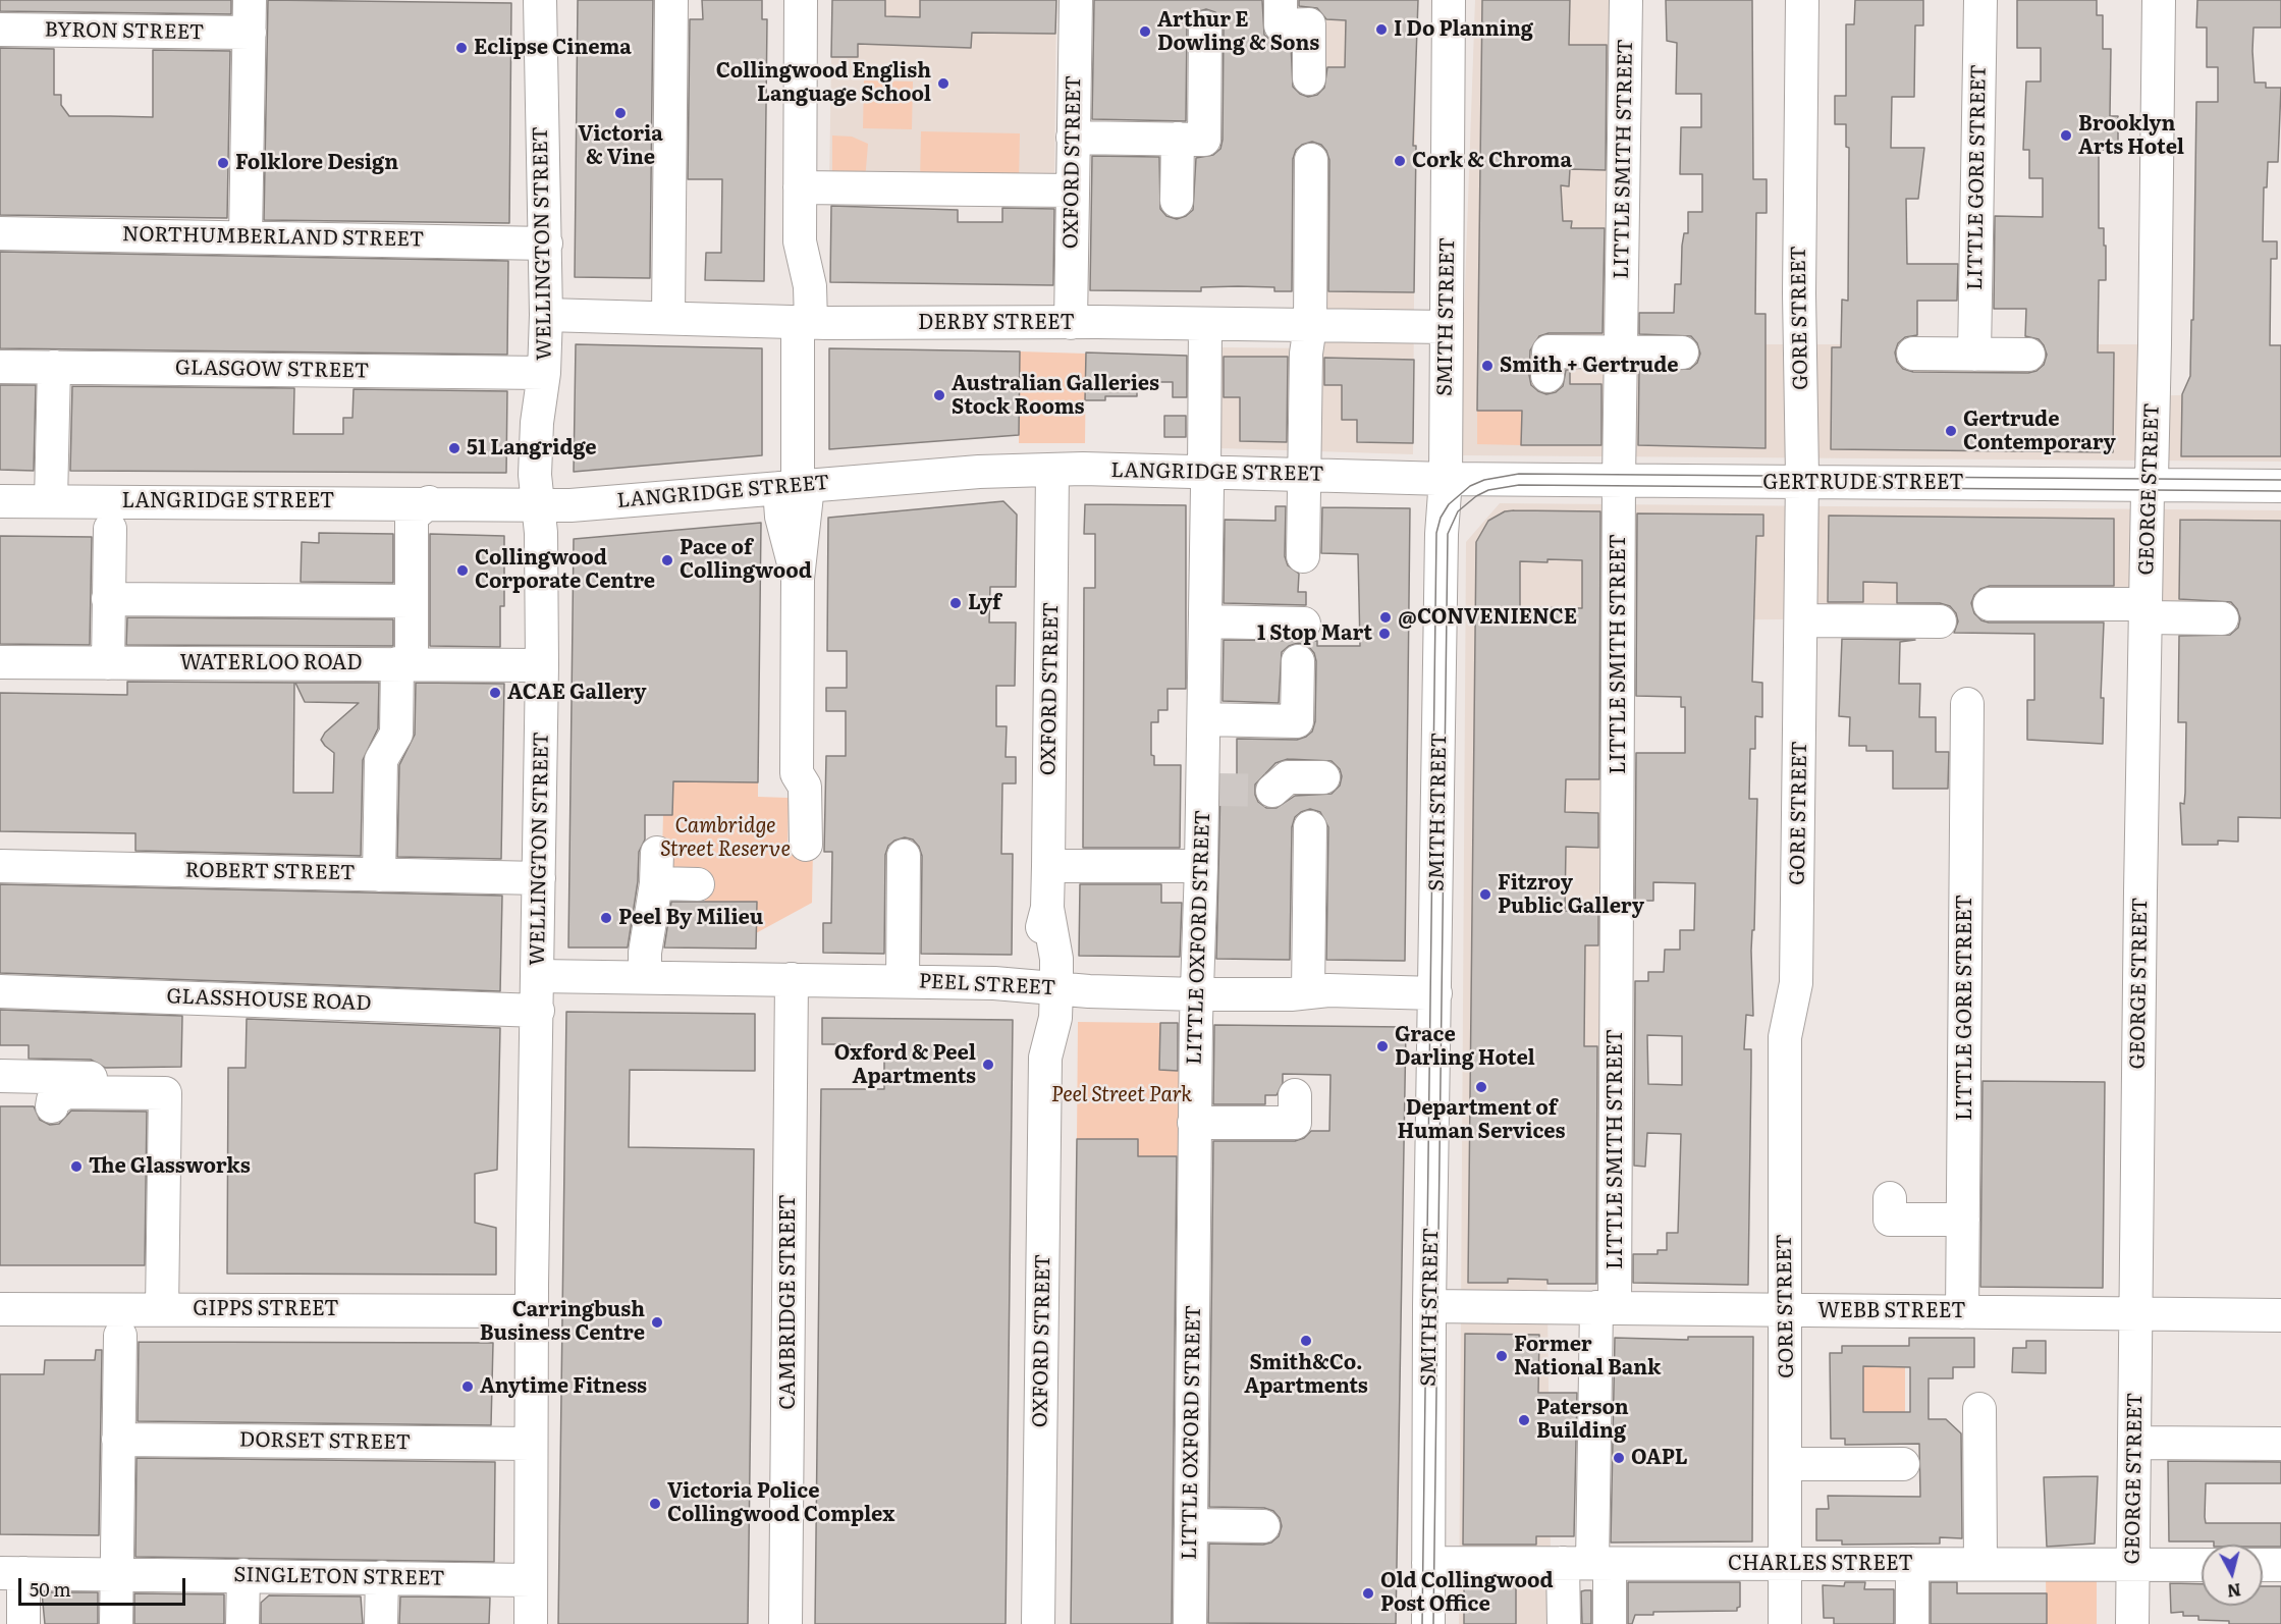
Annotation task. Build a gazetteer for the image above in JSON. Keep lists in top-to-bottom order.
{
  "streets": {
    "street": [
      "BYRON STREET",
      "LITTLE SMITH STREET",
      "OXFORD STREET",
      "LITTLE GORE STREET",
      "NORTHUMBERLAND STREET",
      "WELLINGTON STREET",
      "SMITH STREET",
      "GORE STREET",
      "DERBY STREET",
      "GLASGOW STREET",
      "LANGRIDGE STREET",
      "GERTRUDE STREET",
      "GEORGE STREET",
      "WATERLOO ROAD",
      "ROBERT STREET",
      "LITTLE OXFORD STREET",
      "PEEL STREET",
      "GLASSHOUSE ROAD",
      "CAMBRIDGE STREET",
      "GIPPS STREET",
      "WEBB STREET",
      "DORSET STREET",
      "CHARLES STREET",
      "SINGLETON STREET"
    ]
  },
  "crossings": [
    ["LITTLE SMITH STREET", "GERTRUDE STREET"],
    ["LITTLE SMITH STREET", "WEBB STREET"],
    ["LITTLE SMITH STREET", "CHARLES STREET"],
    ["OXFORD STREET", "DERBY STREET"],
    ["OXFORD STREET", "LANGRIDGE STREET"],
    ["OXFORD STREET", "PEEL STREET"],
    ["LITTLE GORE STREET", "WEBB STREET"],
    ["NORTHUMBERLAND STREET", "WELLINGTON STREET"],
    ["WELLINGTON STREET", "DERBY STREET"],
    ["WELLINGTON STREET", "GLASGOW STREET"],
    ["WELLINGTON STREET", "LANGRIDGE STREET"],
    ["WELLINGTON STREET", "WATERLOO ROAD"],
    ["WELLINGTON STREET", "ROBERT STREET"],
    ["WELLINGTON STREET", "PEEL STREET"],
    ["WELLINGTON STREET", "GLASSHOUSE ROAD"],
    ["WELLINGTON STREET", "GIPPS STREET"],
    ["WELLINGTON STREET", "DORSET STREET"],
    ["WELLINGTON STREET", "SINGLETON STREET"],
    ["SMITH STREET", "DERBY STREET"],
    ["SMITH STREET", "LANGRIDGE STREET"],
    ["SMITH STREET", "GERTRUDE STREET"],
    ["SMITH STREET", "PEEL STREET"],
    ["SMITH STREET", "WEBB STREET"],
    ["SMITH STREET", "CHARLES STREET"],
    ["GORE STREET", "GERTRUDE STREET"],
    ["GORE STREET", "WEBB STREET"],
    ["GORE STREET", "CHARLES STREET"],
    ["DERBY STREET", "LITTLE OXFORD STREET"],
    ["LANGRIDGE STREET", "GERTRUDE STREET"],
    ["LANGRIDGE STREET", "LITTLE OXFORD STREET"],
    ["GERTRUDE STREET", "GEORGE STREET"],
    ["GEORGE STREET", "WEBB STREET"],
    ["GEORGE STREET", "CHARLES STREET"],
    ["LITTLE OXFORD STREET", "PEEL STREET"],
    ["PEEL STREET", "CAMBRIDGE STREET"]
  ],
  "parks": ["Cambridge Street Reserve", "Peel Street Park"],
  "places": [
    "I Do Planning",
    "Arthur E Dowling & Sons",
    "Eclipse Cinema",
    "Collingwood English Language School",
    "Victoria & Vine",
    "Brooklyn Arts Hotel",
    "Cork & Chroma",
    "Folklore Design",
    "Smith + Gertrude",
    "Australian Galleries Stock Rooms",
    "Gertrude Contemporary",
    "51 Langridge",
    "Pace of Collingwood",
    "Collingwood Corporate Centre",
    "Lyf",
    "@CONVENIENCE",
    "1 Stop Mart",
    "ACAE Gallery",
    "Fitzroy Public Gallery",
    "Peel By Milieu",
    "Grace Darling Hotel",
    "Oxford & Peel Apartments",
    "Department of Human Services",
    "The Glassworks",
    "Carringbush Business Centre",
    "Smith&Co. Apartments",
    "Former National Bank",
    "Anytime Fitness",
    "Paterson Building",
    "OAPL",
    "Victoria Police Collingwood Complex",
    "Old Collingwood Post Office"
  ],
  "scale_bar": "50 m",
  "north": "bottom"
}
